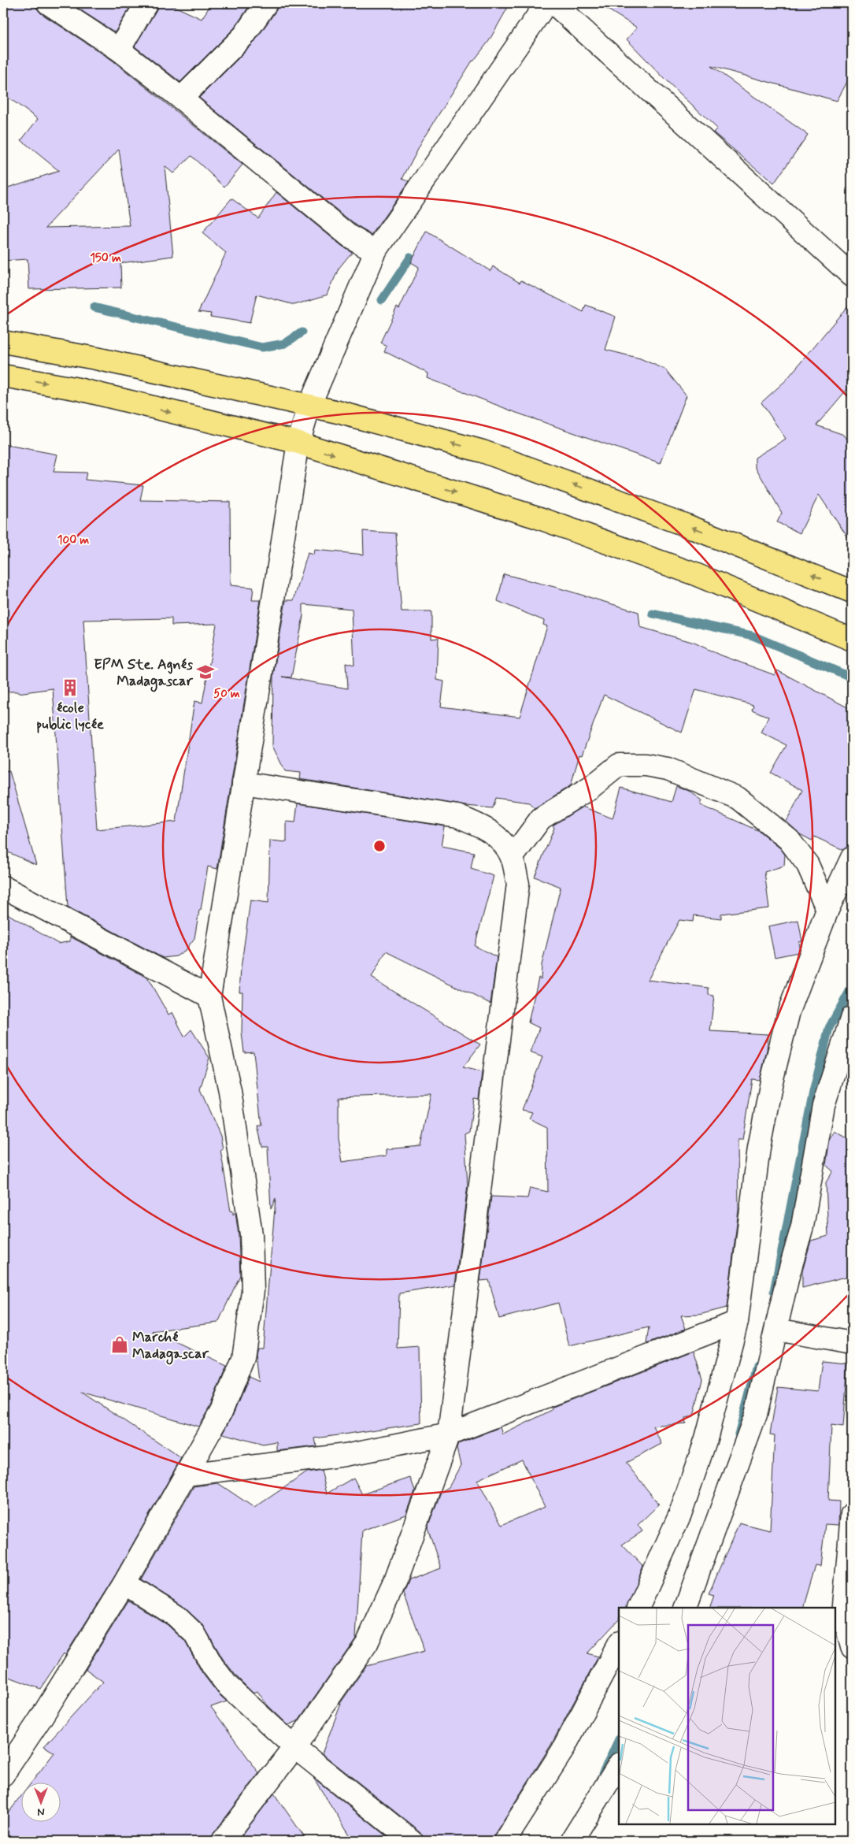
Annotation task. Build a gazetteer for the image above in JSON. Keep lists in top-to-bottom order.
{
  "places": {
    "school or university": ["EPM Ste. Agnés Madagascar"],
    "building": ["école public lycée"],
    "shop": ["Marché Madagascar"]
  },
  "north": "bottom",
  "rings": ["150 m", "100 m", "50 m"]
}
